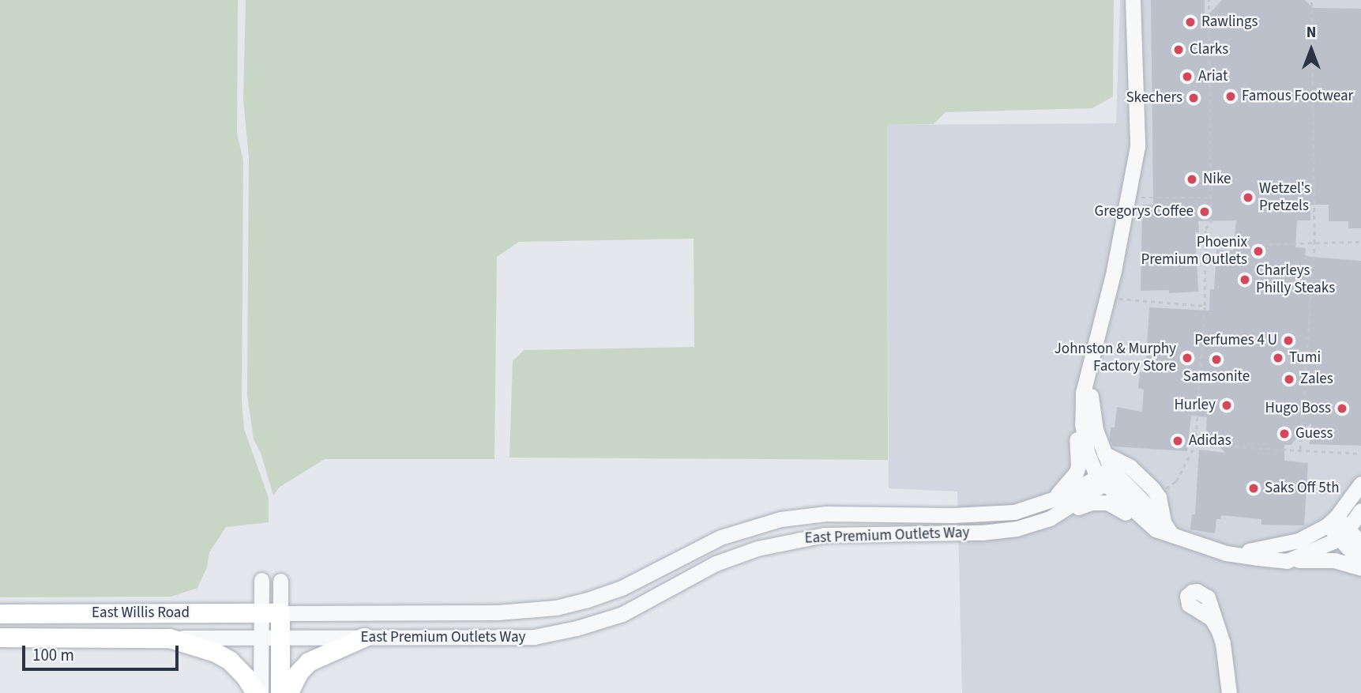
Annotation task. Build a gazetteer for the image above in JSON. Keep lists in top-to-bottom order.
{
  "streets": {
    "main road": ["East Willis Road"],
    "street": ["East Premium Outlets Way"]
  },
  "crossings": [
    ["East Premium Outlets Way", "East Willis Road"]
  ],
  "places": [
    "Rawlings",
    "Clarks",
    "Ariat",
    "Famous Footwear",
    "Skechers",
    "Nike",
    "Wetzel's Pretzels",
    "Gregorys Coffee",
    "Phoenix Premium Outlets",
    "Charleys Philly Steaks",
    "Perfumes 4 U",
    "Johnston & Murphy Factory Store",
    "Tumi",
    "Samsonite",
    "Zales",
    "Hurley",
    "Hugo Boss",
    "Guess",
    "Adidas",
    "Saks Off 5th"
  ],
  "scale_bar": "100 m",
  "north": "top"
}
